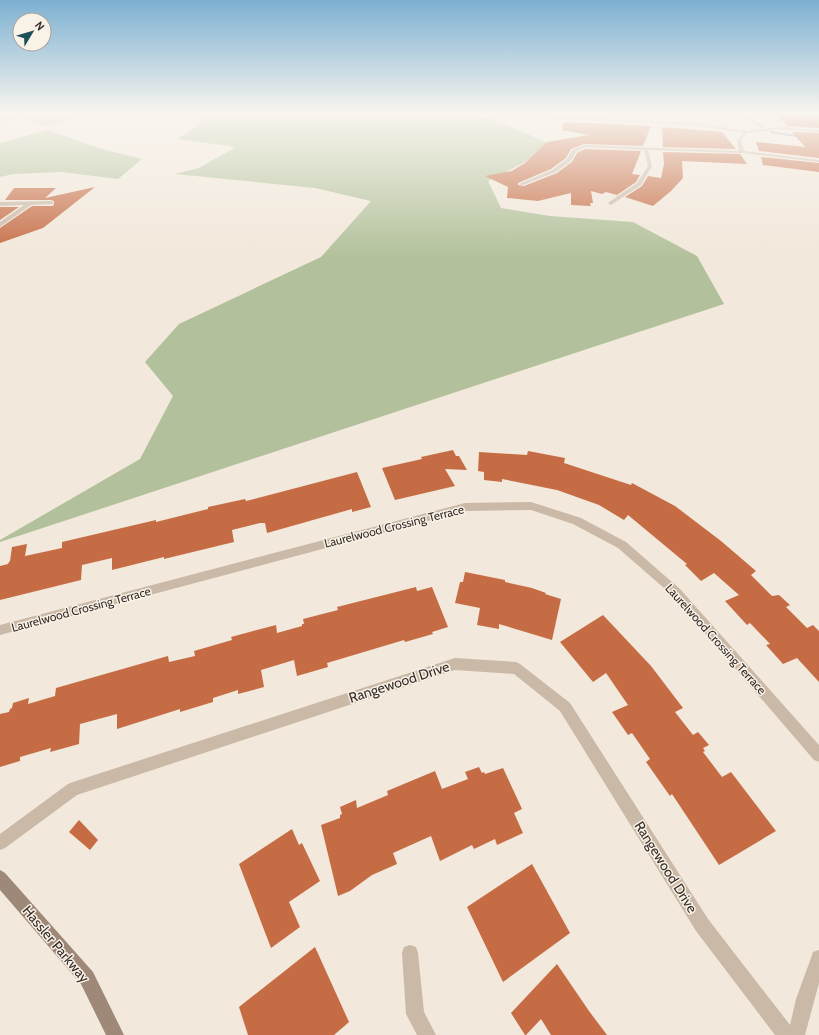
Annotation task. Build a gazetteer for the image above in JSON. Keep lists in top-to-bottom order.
{
  "streets": {
    "street": ["Laurelwood Crossing Terrace", "Rangewood Drive", "Hassler Parkway"]
  },
  "north": "top right"
}
